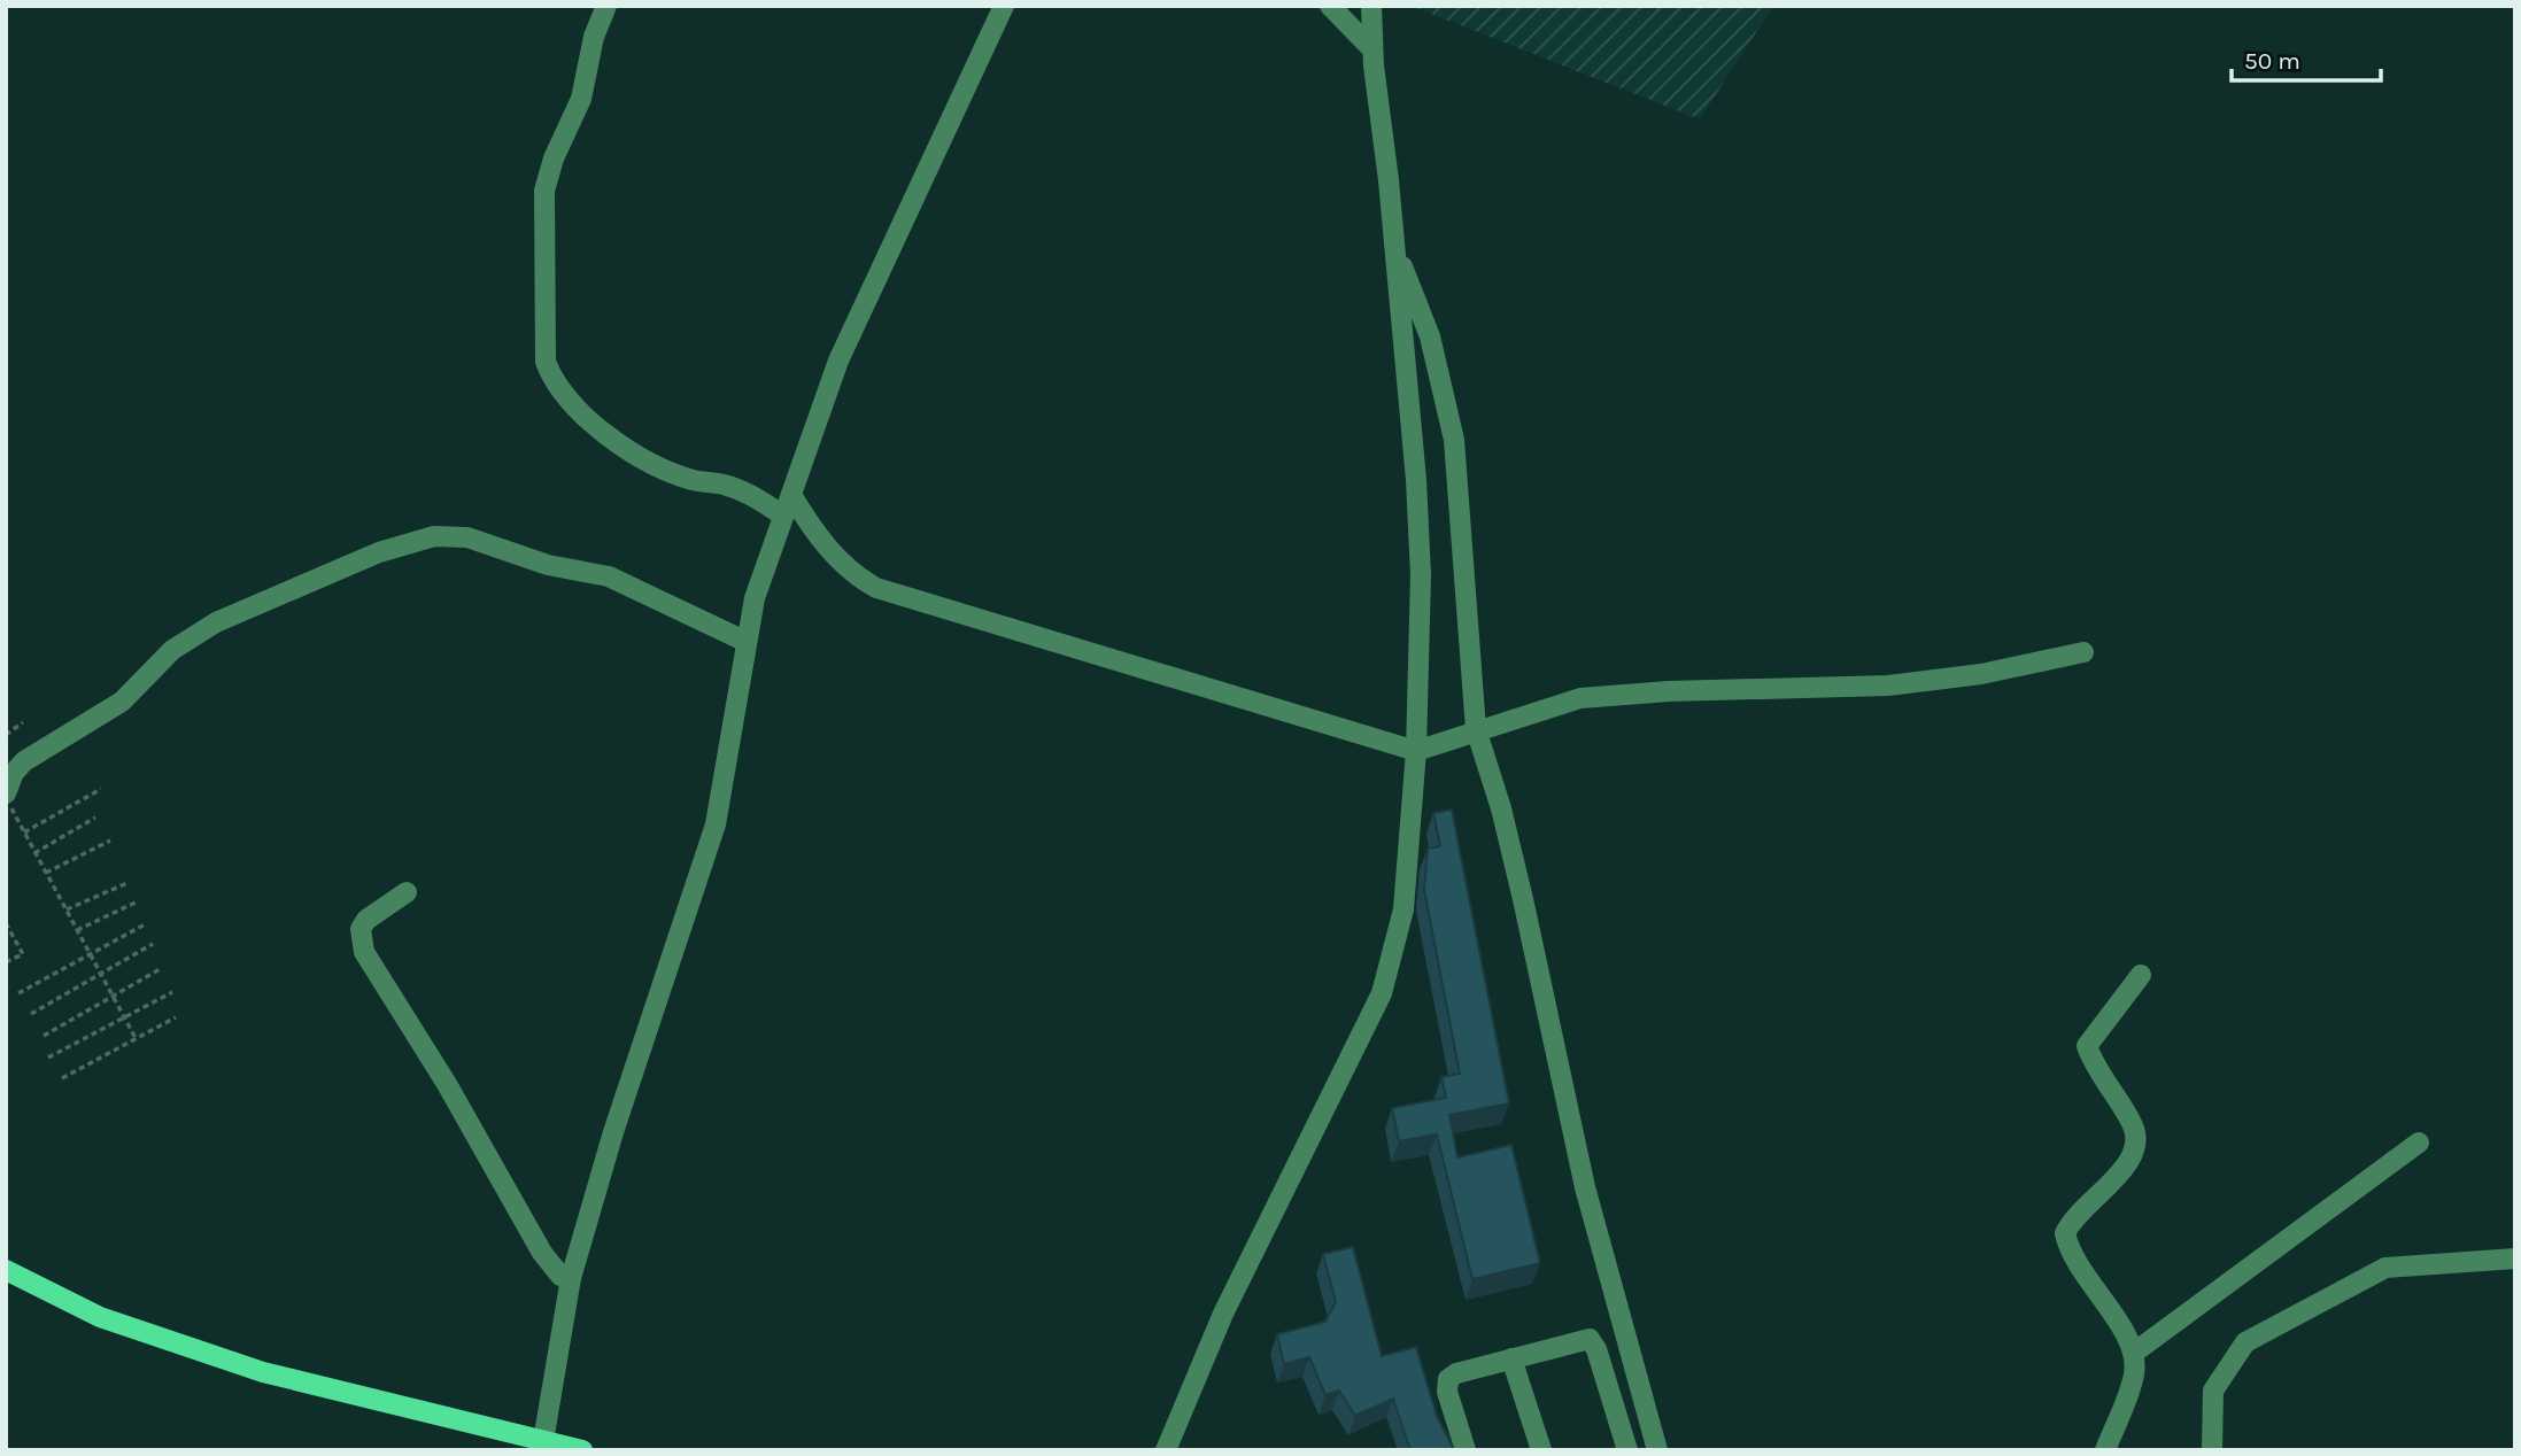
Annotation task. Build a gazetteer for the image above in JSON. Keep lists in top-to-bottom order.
{
  "scale_bar": "50 m"
}
